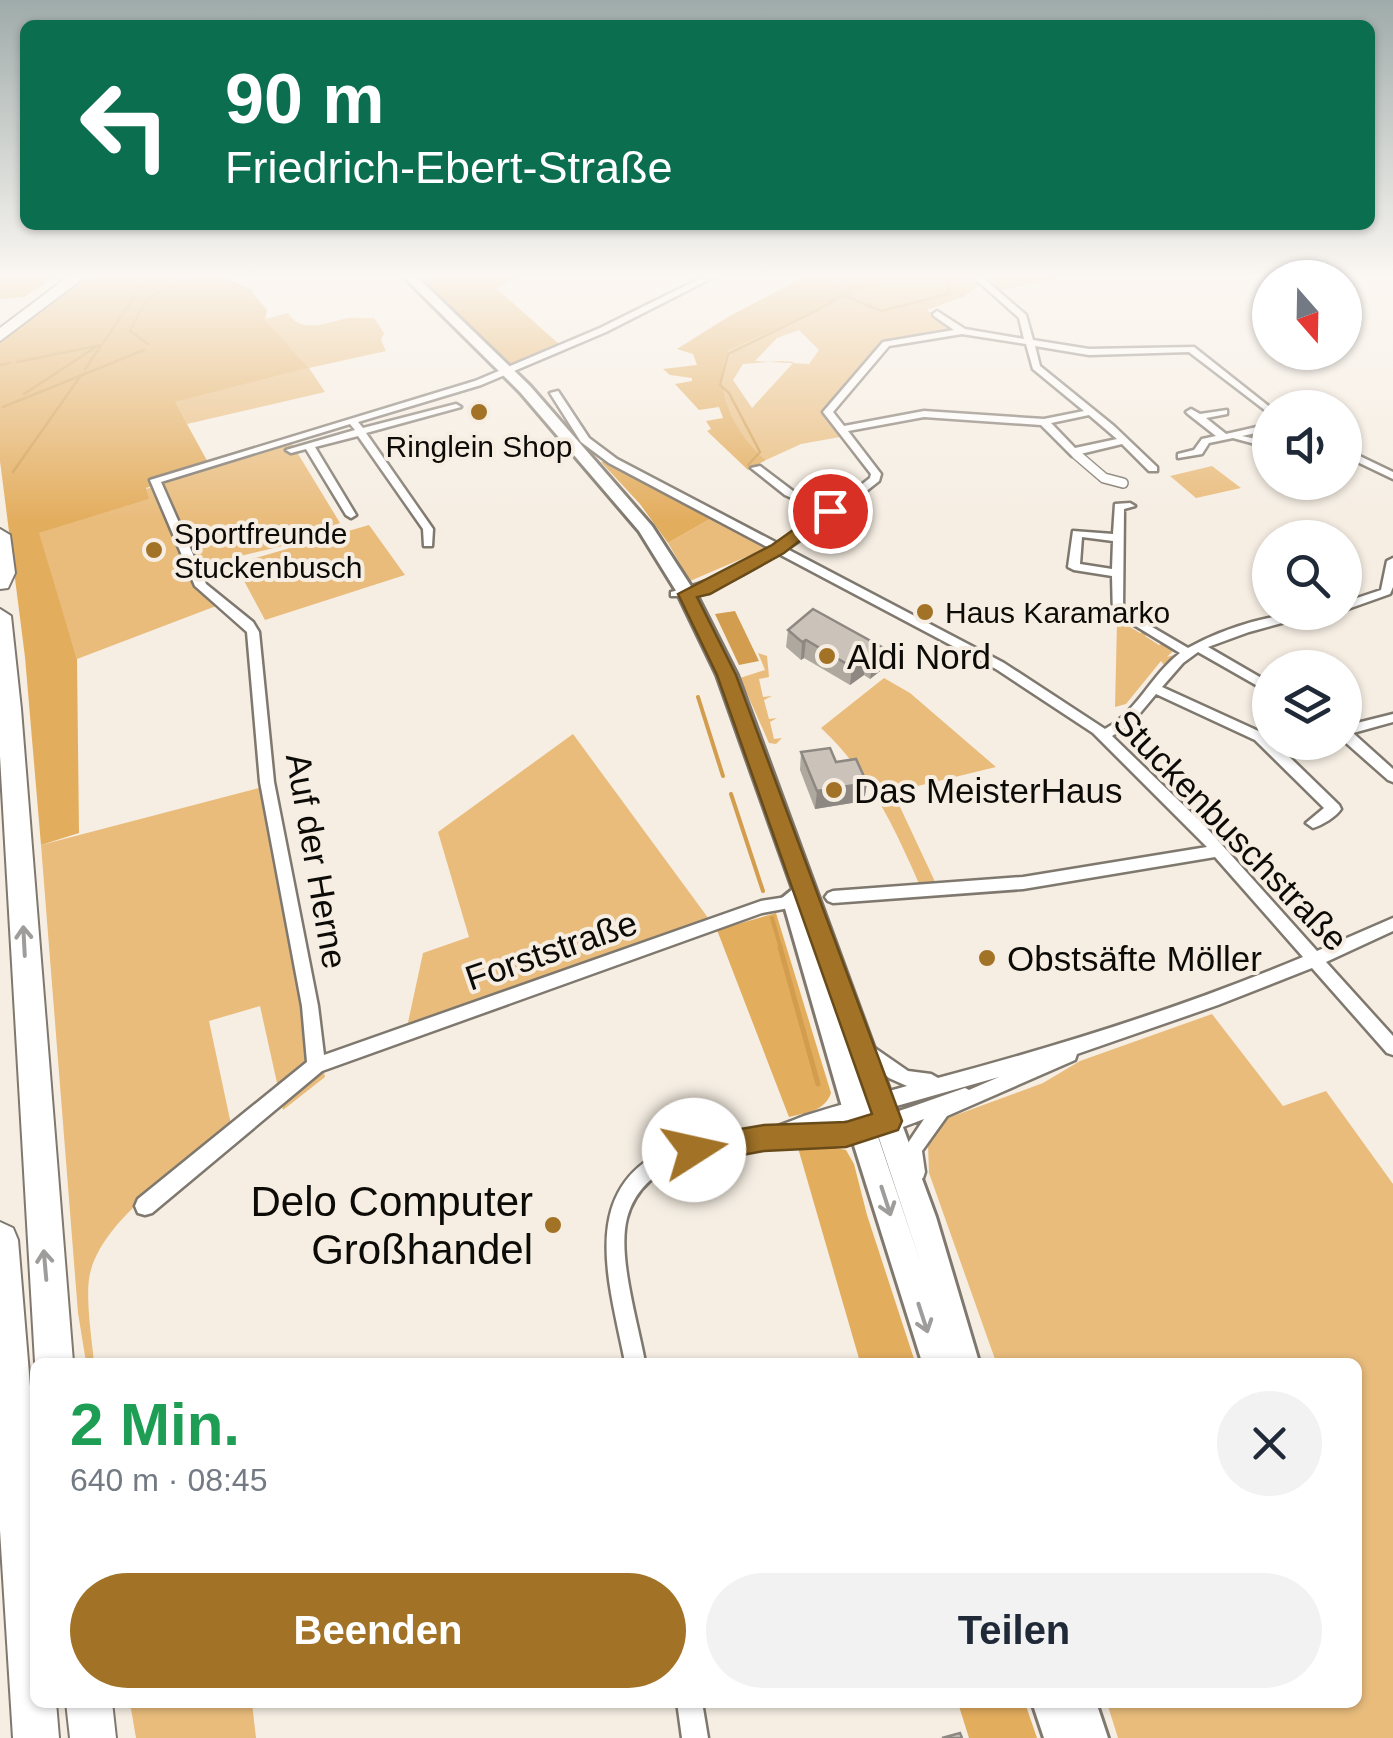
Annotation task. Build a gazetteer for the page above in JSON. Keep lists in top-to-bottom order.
{
  "streets": {
    "street": ["Stuckenbuschstraße", "Auf der Herne", "Forststraße"]
  },
  "crossings": [
    ["Stuckenbuschstraße", "Forststraße"],
    ["Auf der Herne", "Forststraße"]
  ],
  "places": [
    "Ringlein Shop",
    "Sportfreunde Stuckenbusch",
    "Haus Karamarko",
    "Aldi Nord",
    "Das MeisterHaus",
    "Obstsäfte Möller",
    "Delo Computer Großhandel"
  ],
  "north": "bottom",
  "page": {
    "turn": ["90 m", "Friedrich-Ebert-Straße"],
    "heading": ["2 Min.", "640 m · 08:45"],
    "buttons": ["Beenden", "Teilen"]
  }
}
